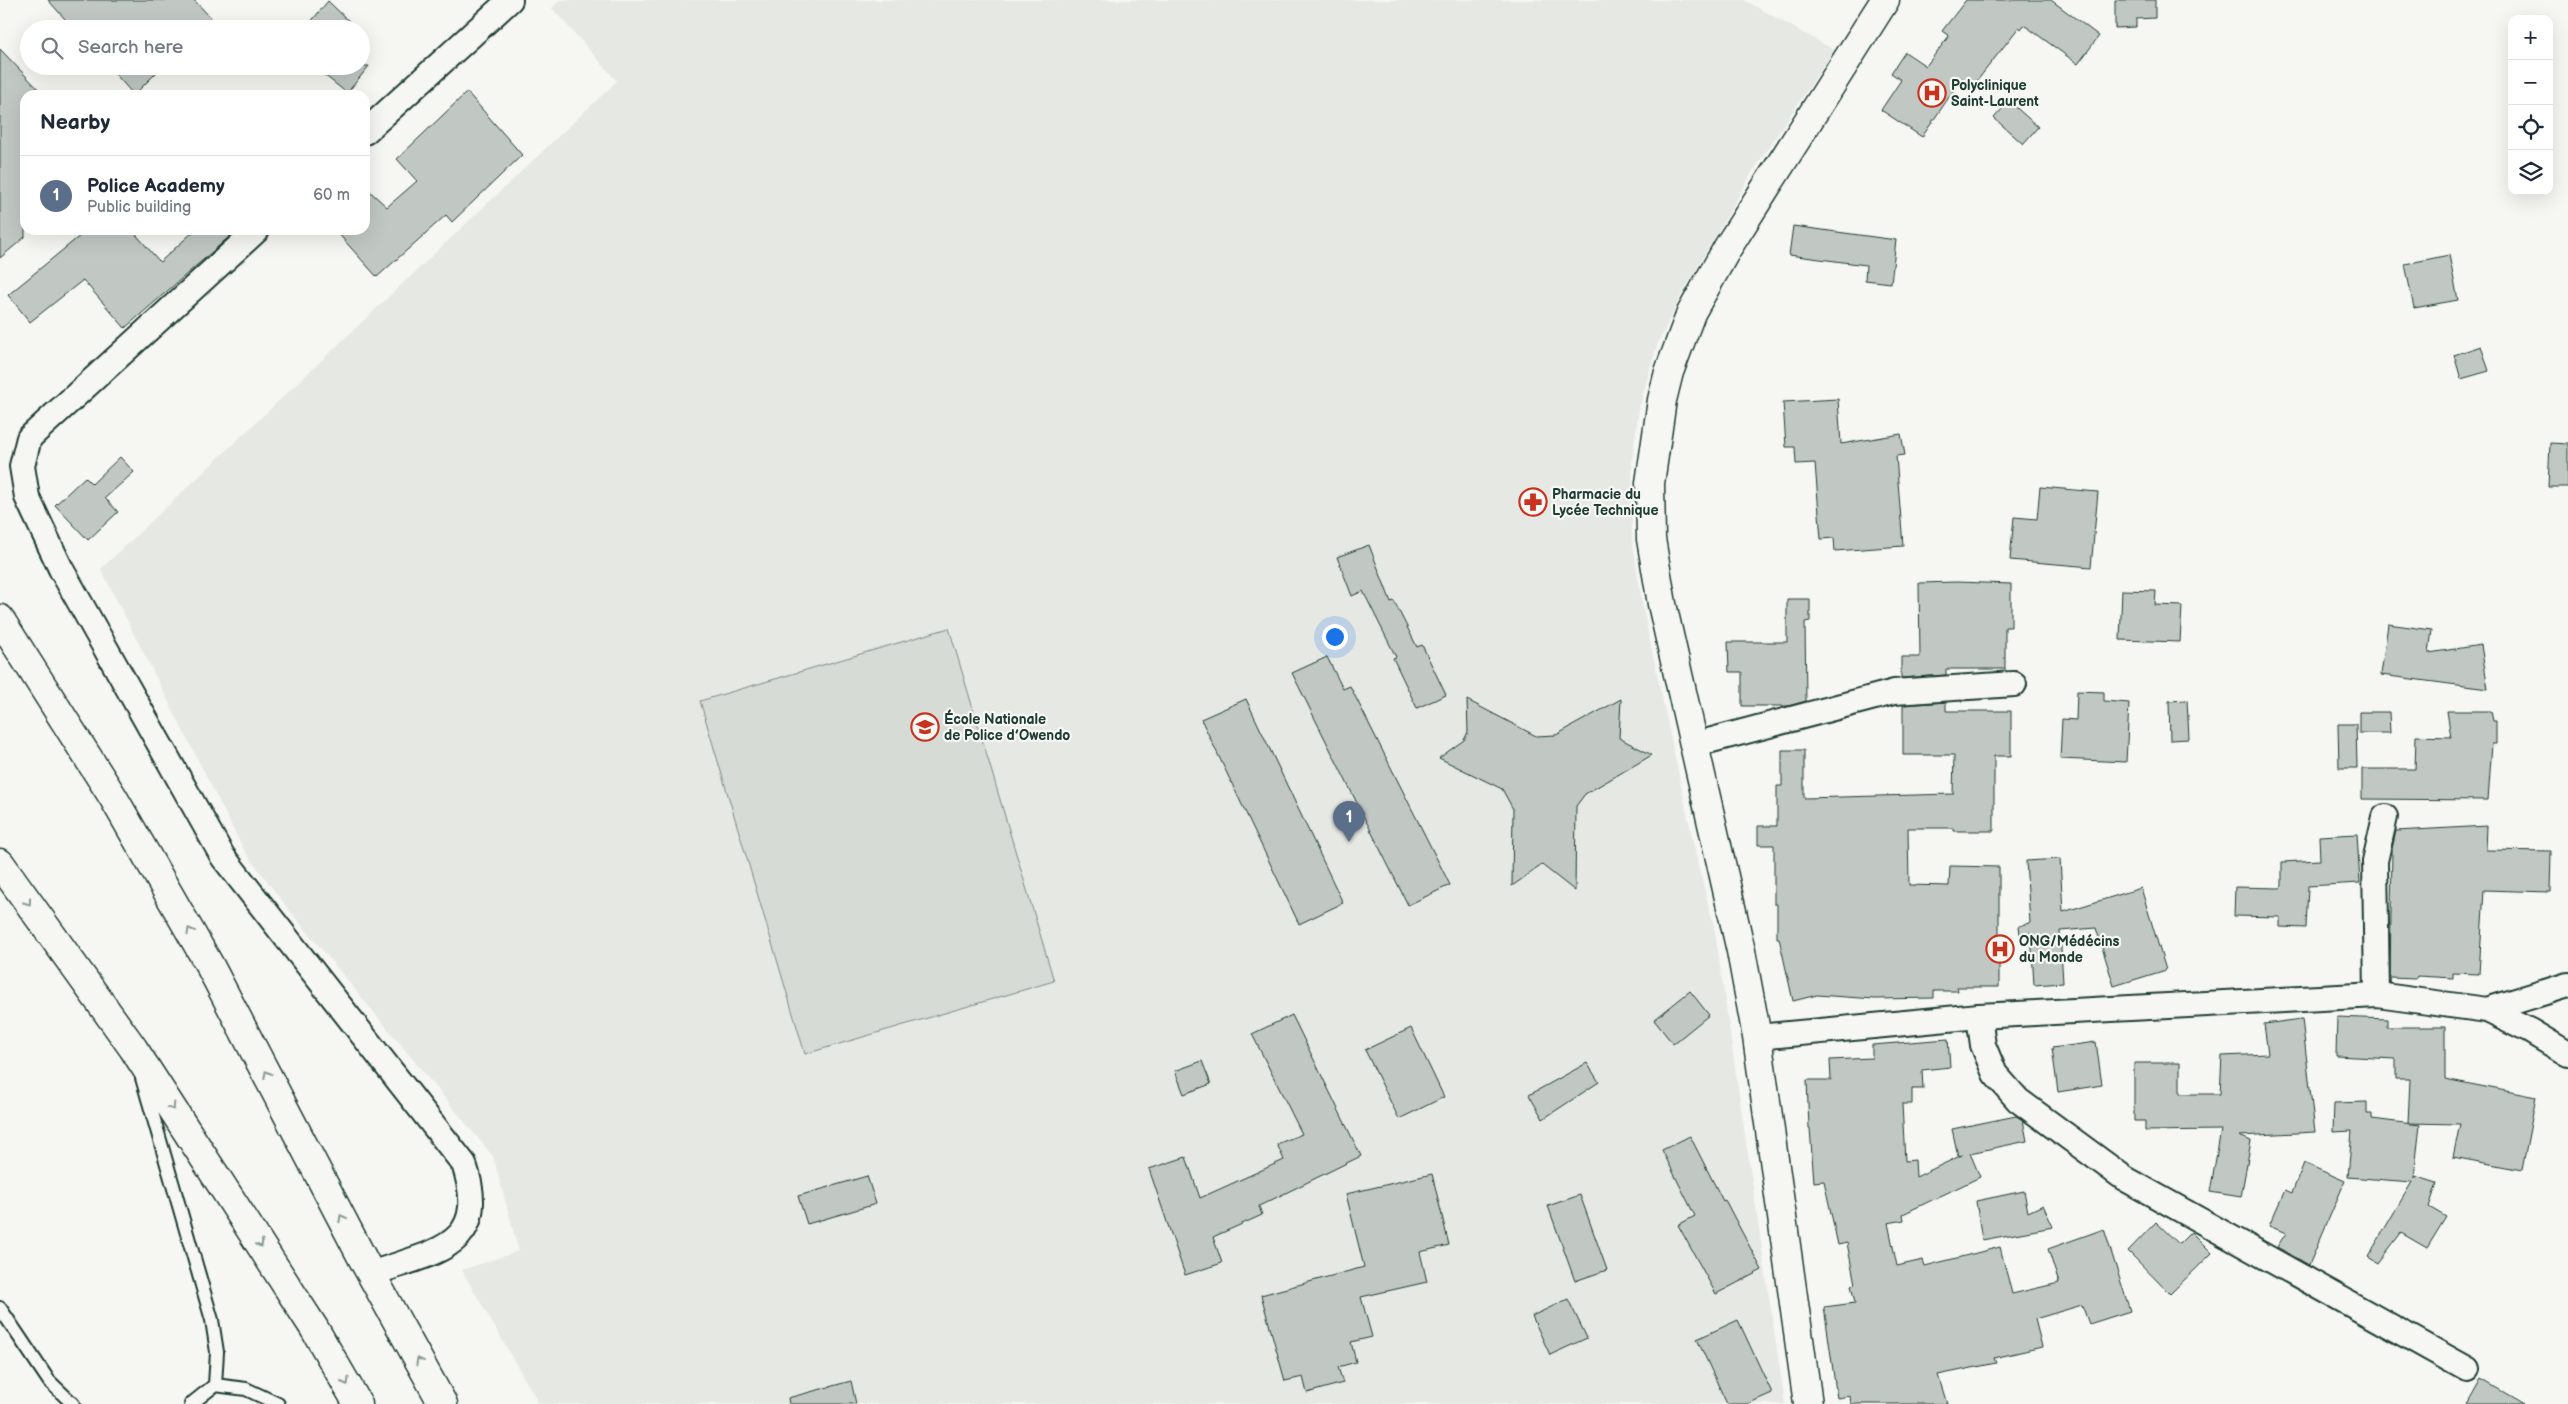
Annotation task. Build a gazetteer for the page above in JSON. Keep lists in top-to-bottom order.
{
  "places": {
    "hospital": ["Polyclinique Saint-Laurent", "ONG/Médécins du Monde"],
    "pharmacy": ["Pharmacie du Lycée Technique"],
    "school or university": ["École Nationale de Police d’Owendo"]
  },
  "page": {
    "map_buttons": ["+", "−"],
    "search": "Search here",
    "heading": "Nearby",
    "list": [
      {
        "mark": "1",
        "name": "Police Academy",
        "note": "Public building",
        "value": "60 m"
      }
    ],
    "pins": "1"
  }
}
